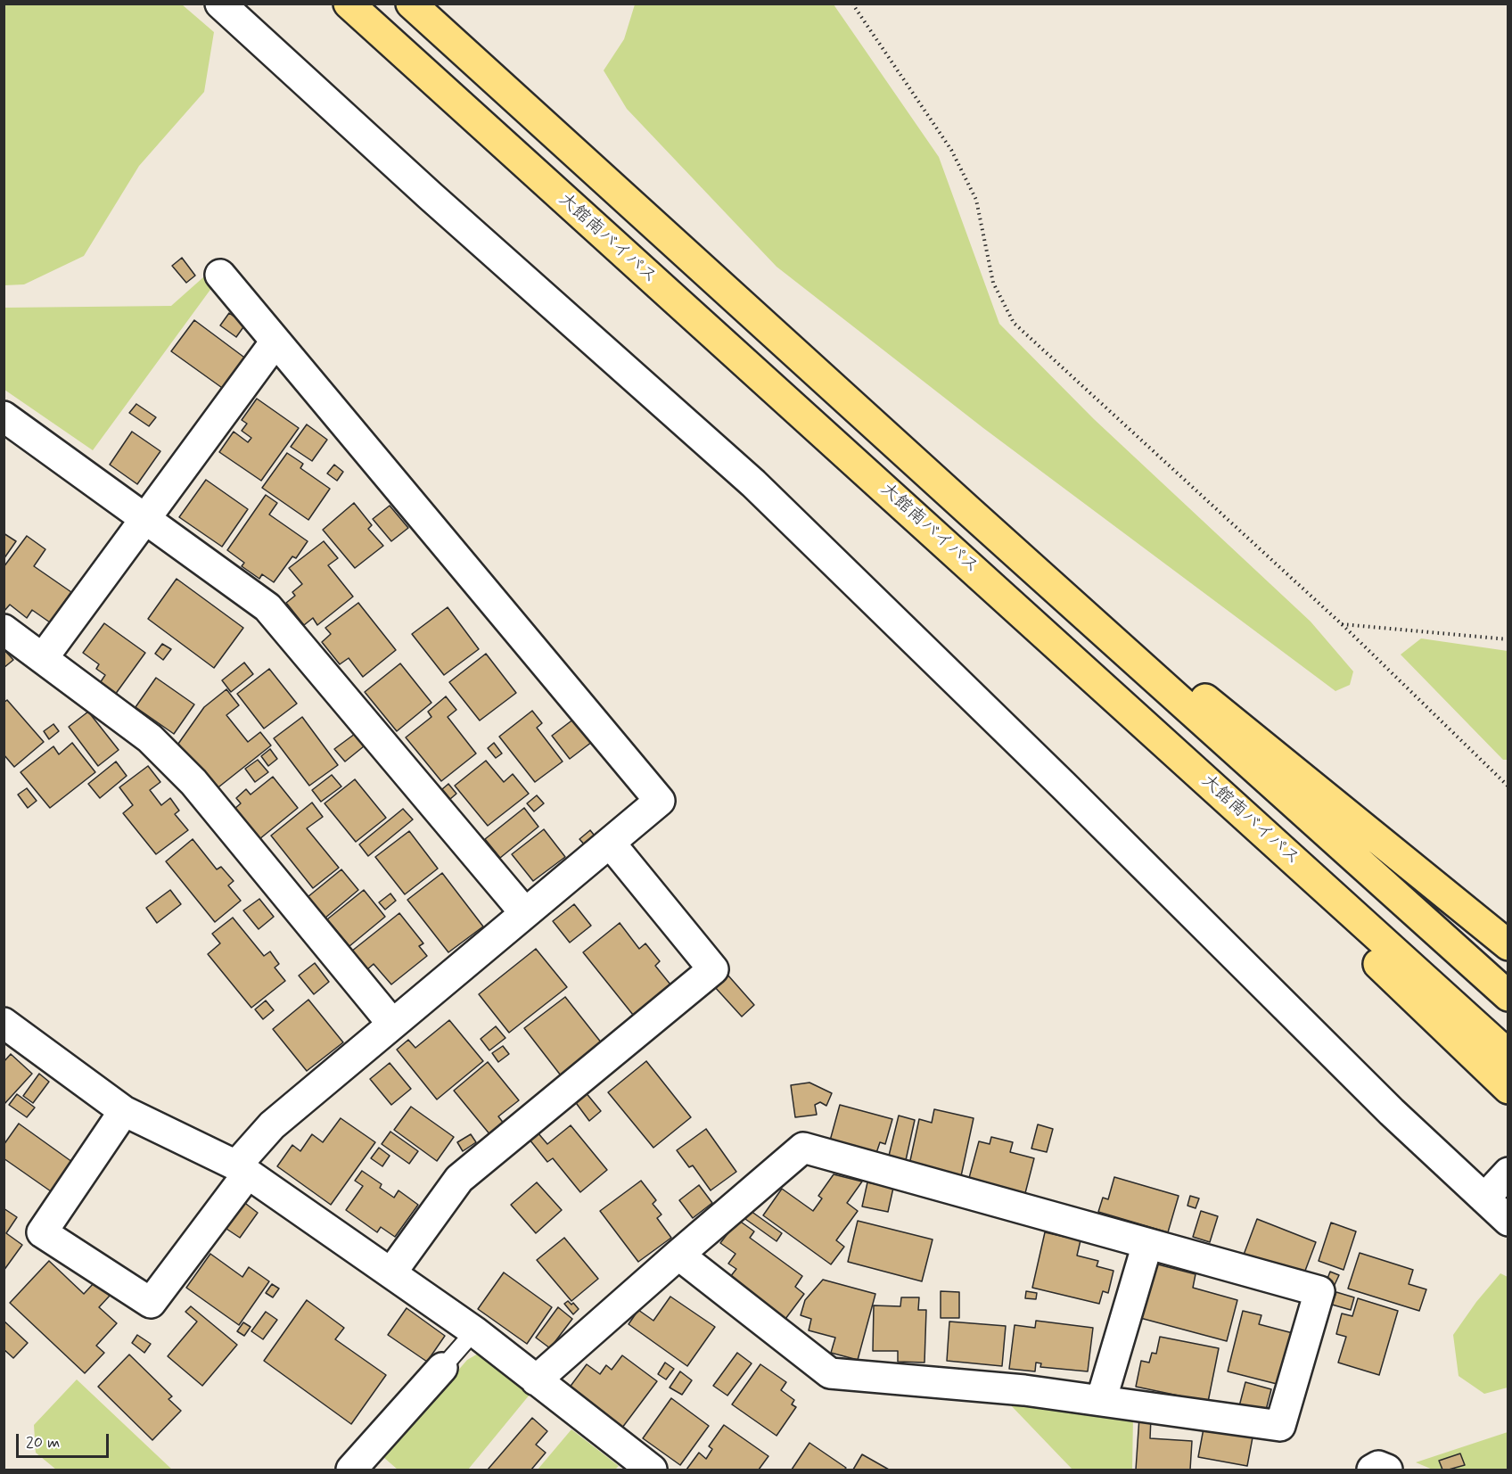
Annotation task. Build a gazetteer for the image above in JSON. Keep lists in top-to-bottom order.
{
  "streets": {
    "highway": ["大館南バイパス"]
  },
  "scale_bar": "20 m"
}
